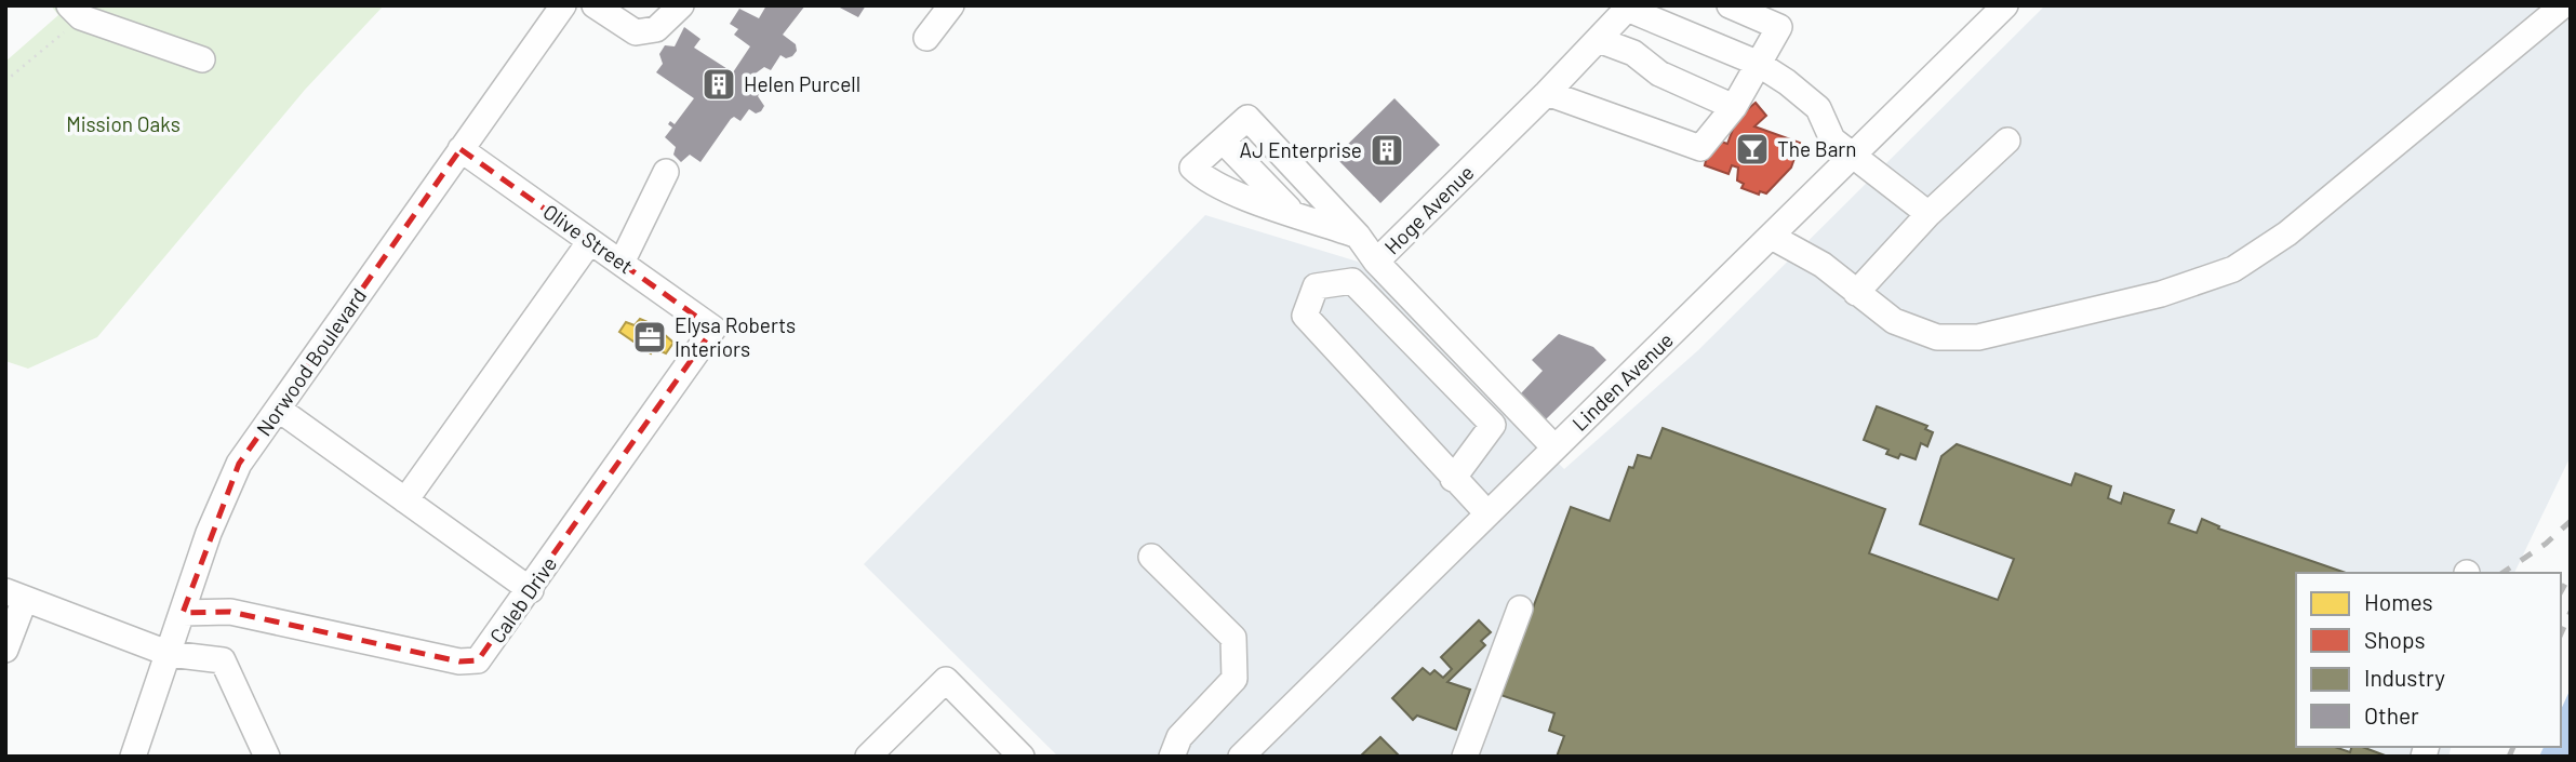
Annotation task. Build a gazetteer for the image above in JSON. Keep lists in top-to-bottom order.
{
  "streets": {
    "street": [
      "Hoge Avenue",
      "Olive Street",
      "Norwood Boulevard",
      "Linden Avenue",
      "Caleb Drive"
    ]
  },
  "crossings": [
    ["Hoge Avenue", "Linden Avenue"],
    ["Olive Street", "Norwood Boulevard"],
    ["Olive Street", "Caleb Drive"],
    ["Norwood Boulevard", "Caleb Drive"]
  ],
  "parks": ["Mission Oaks"],
  "places": {
    "building": ["Helen Purcell", "AJ Enterprise"],
    "bar": ["The Barn"],
    "office": ["Elysa Roberts Interiors"]
  },
  "legend": [
    "Homes",
    "Shops",
    "Industry",
    "Other"
  ]
}
